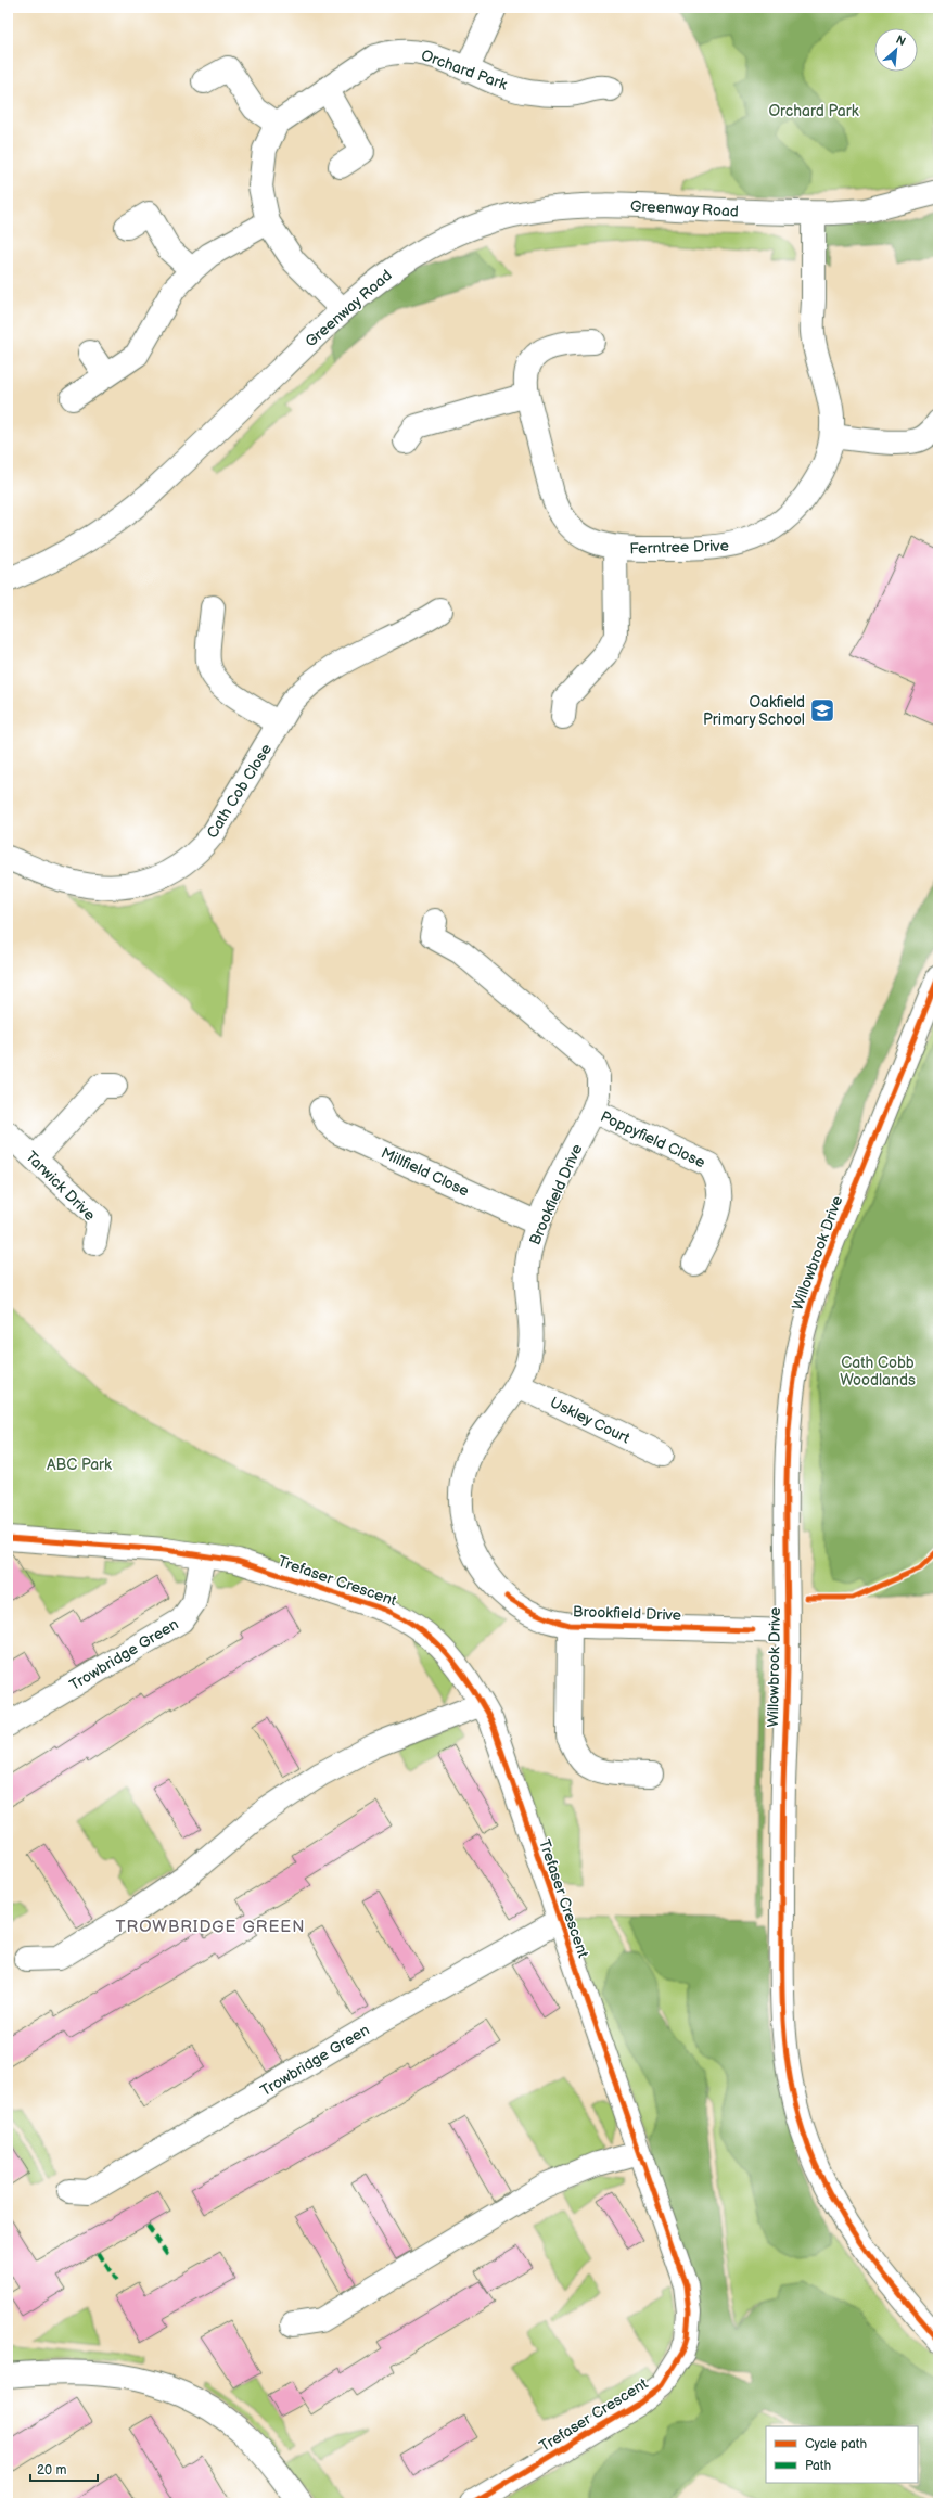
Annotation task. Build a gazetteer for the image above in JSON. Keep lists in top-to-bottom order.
{
  "streets": {
    "street": [
      "Orchard Park",
      "Greenway Road",
      "Ferntree Drive",
      "Cath Cob Close",
      "Poppyfield Close",
      "Millfield Close",
      "Tarwick Drive",
      "Brookfield Drive",
      "Willowbrook Drive",
      "Uskley Court",
      "Trefaser Crescent",
      "Trowbridge Green"
    ]
  },
  "crossings": [
    ["Greenway Road", "Ferntree Drive"],
    ["Poppyfield Close", "Brookfield Drive"],
    ["Millfield Close", "Brookfield Drive"],
    ["Brookfield Drive", "Willowbrook Drive"],
    ["Brookfield Drive", "Uskley Court"],
    ["Trefaser Crescent", "Trowbridge Green"]
  ],
  "districts": ["TROWBRIDGE GREEN"],
  "parks": ["Orchard Park", "Cath Cobb Woodlands", "ABC Park"],
  "places": {
    "school or university": ["Oakfield Primary School"]
  },
  "legend": ["Cycle path", "Path"],
  "scale_bar": "20 m",
  "north": "top right"
}
